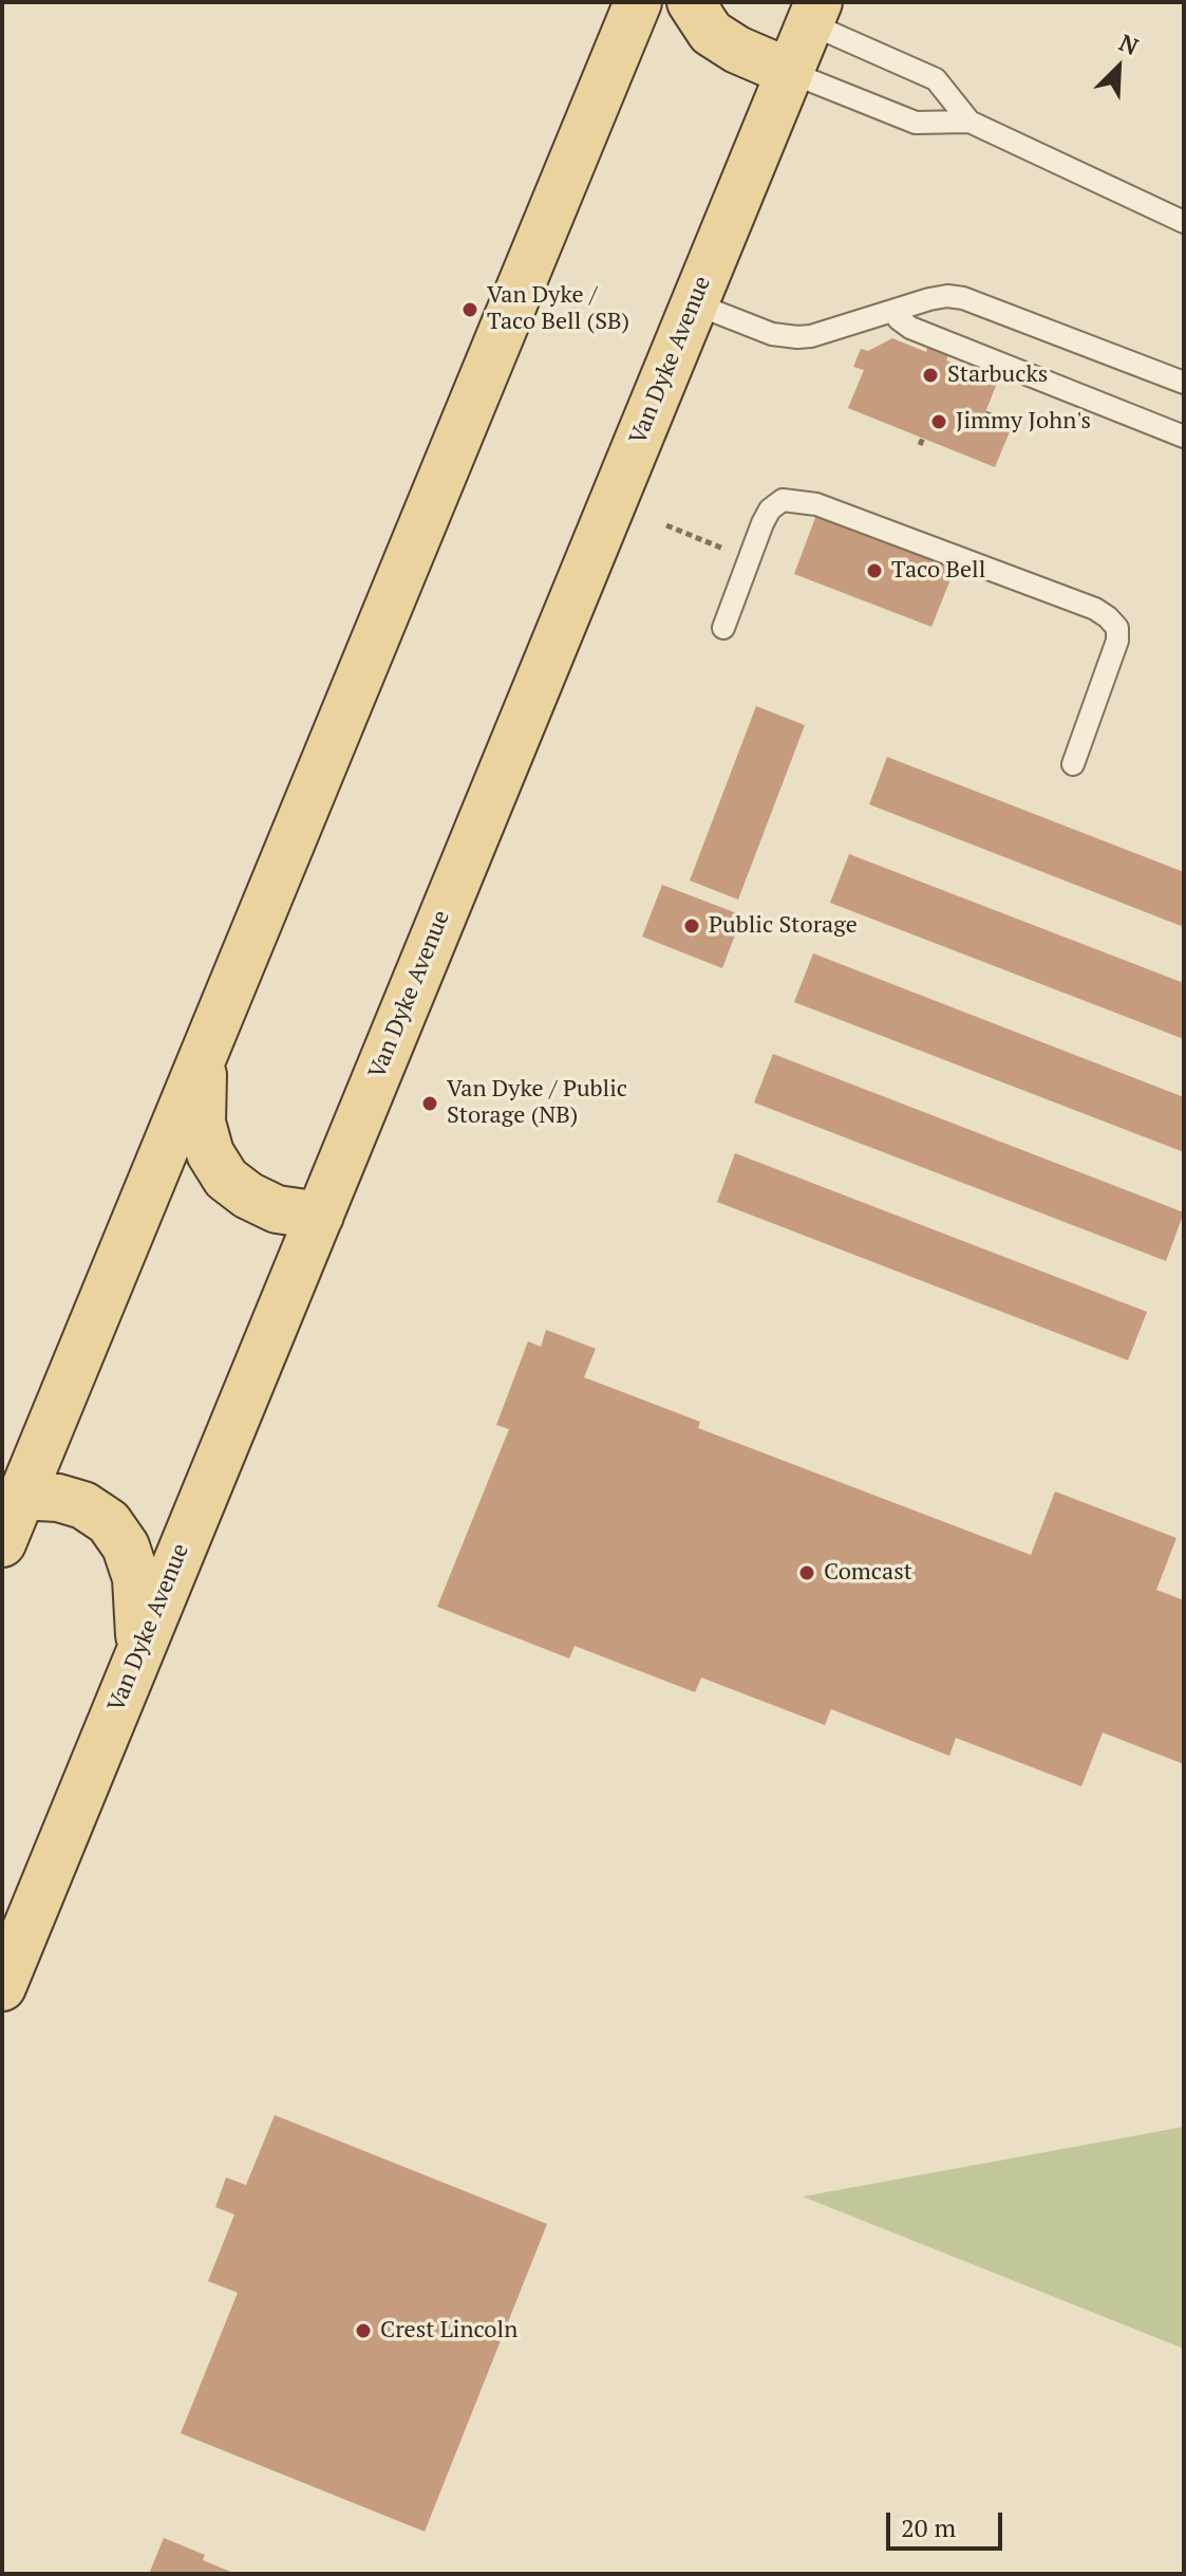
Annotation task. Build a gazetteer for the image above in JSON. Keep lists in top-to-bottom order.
{
  "streets": {
    "main road": ["Van Dyke Avenue"]
  },
  "places": [
    "Van Dyke / Taco Bell (SB)",
    "Starbucks",
    "Jimmy John's",
    "Taco Bell",
    "Public Storage",
    "Van Dyke / Public Storage (NB)",
    "Comcast",
    "Crest Lincoln"
  ],
  "scale_bar": "20 m",
  "north": "top right"
}
